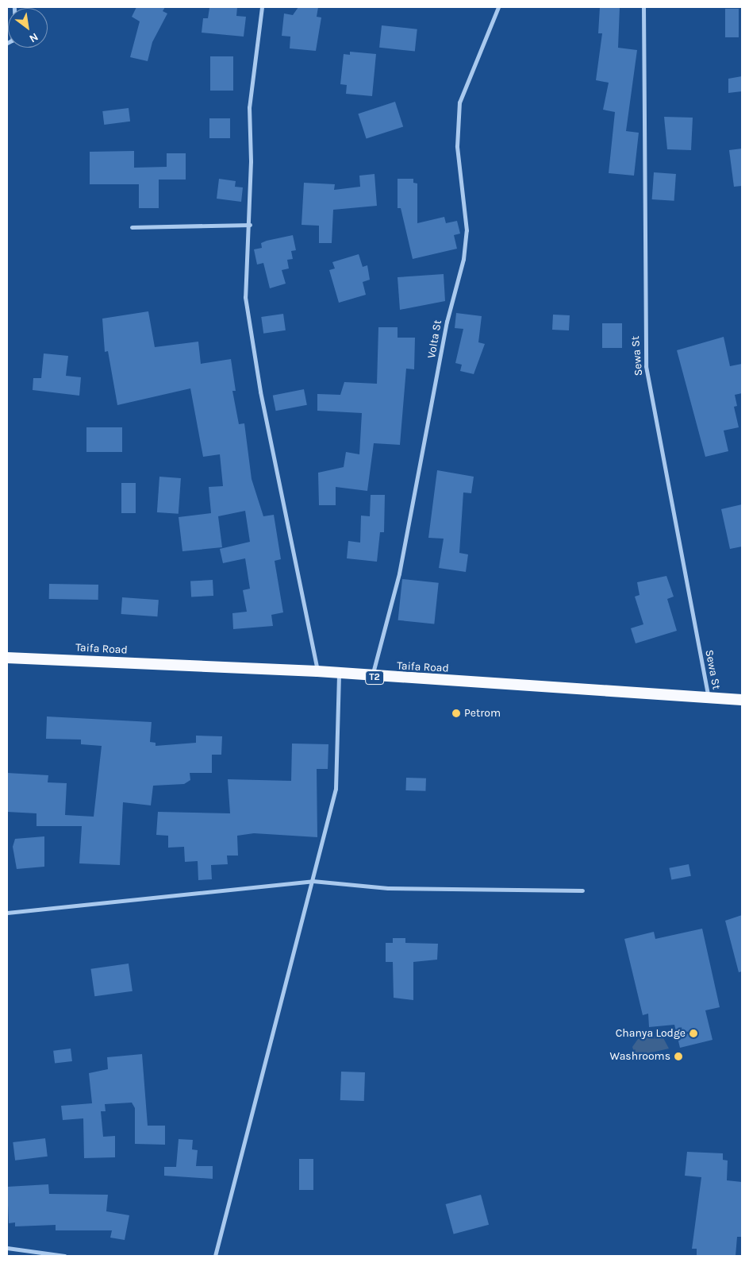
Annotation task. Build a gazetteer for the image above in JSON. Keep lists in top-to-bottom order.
{
  "streets": {
    "highway": ["Taifa Road", "T2"],
    "street": ["Volta St", "Sewa St"]
  },
  "crossings": [
    ["Volta St", "Taifa Road"],
    ["Sewa St", "Taifa Road"]
  ],
  "places": ["Petrom", "Chanya Lodge", "Washrooms"],
  "north": "bottom right"
}
